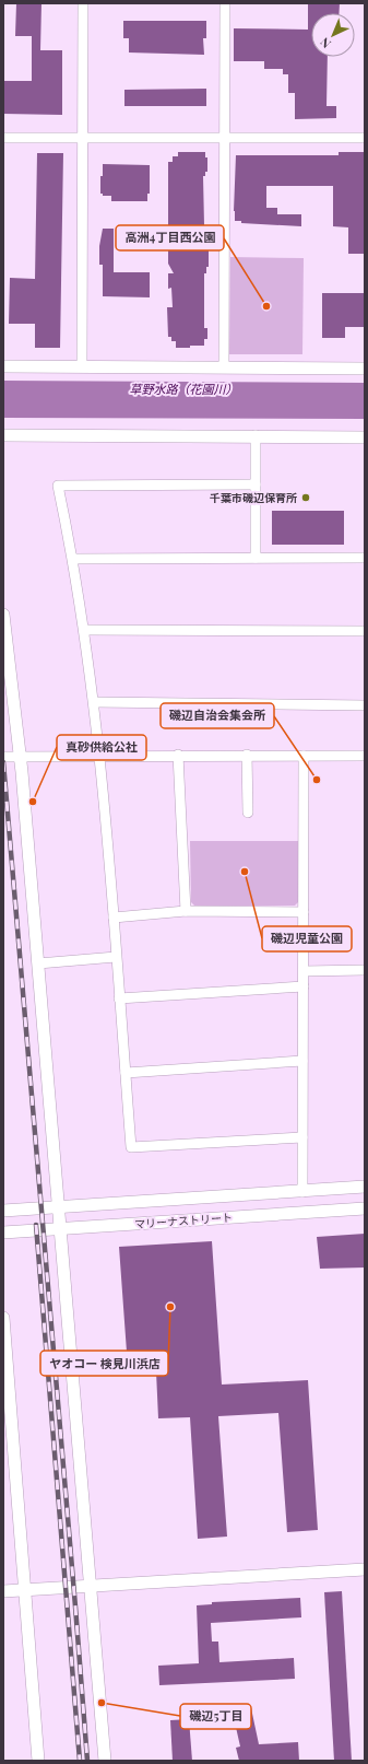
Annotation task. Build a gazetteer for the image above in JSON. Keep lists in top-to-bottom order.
{
  "streets": {
    "street": ["マリーナストリート"]
  },
  "water": ["草野水路（花園川）"],
  "places": [
    "高洲4丁目西公園",
    "千葉市磯辺保育所",
    "磯辺自治会集会所",
    "真砂供給公社",
    "磯辺児童公園",
    "ヤオコー 検見川浜店",
    "磯辺5丁目"
  ],
  "north": "bottom left"
}
